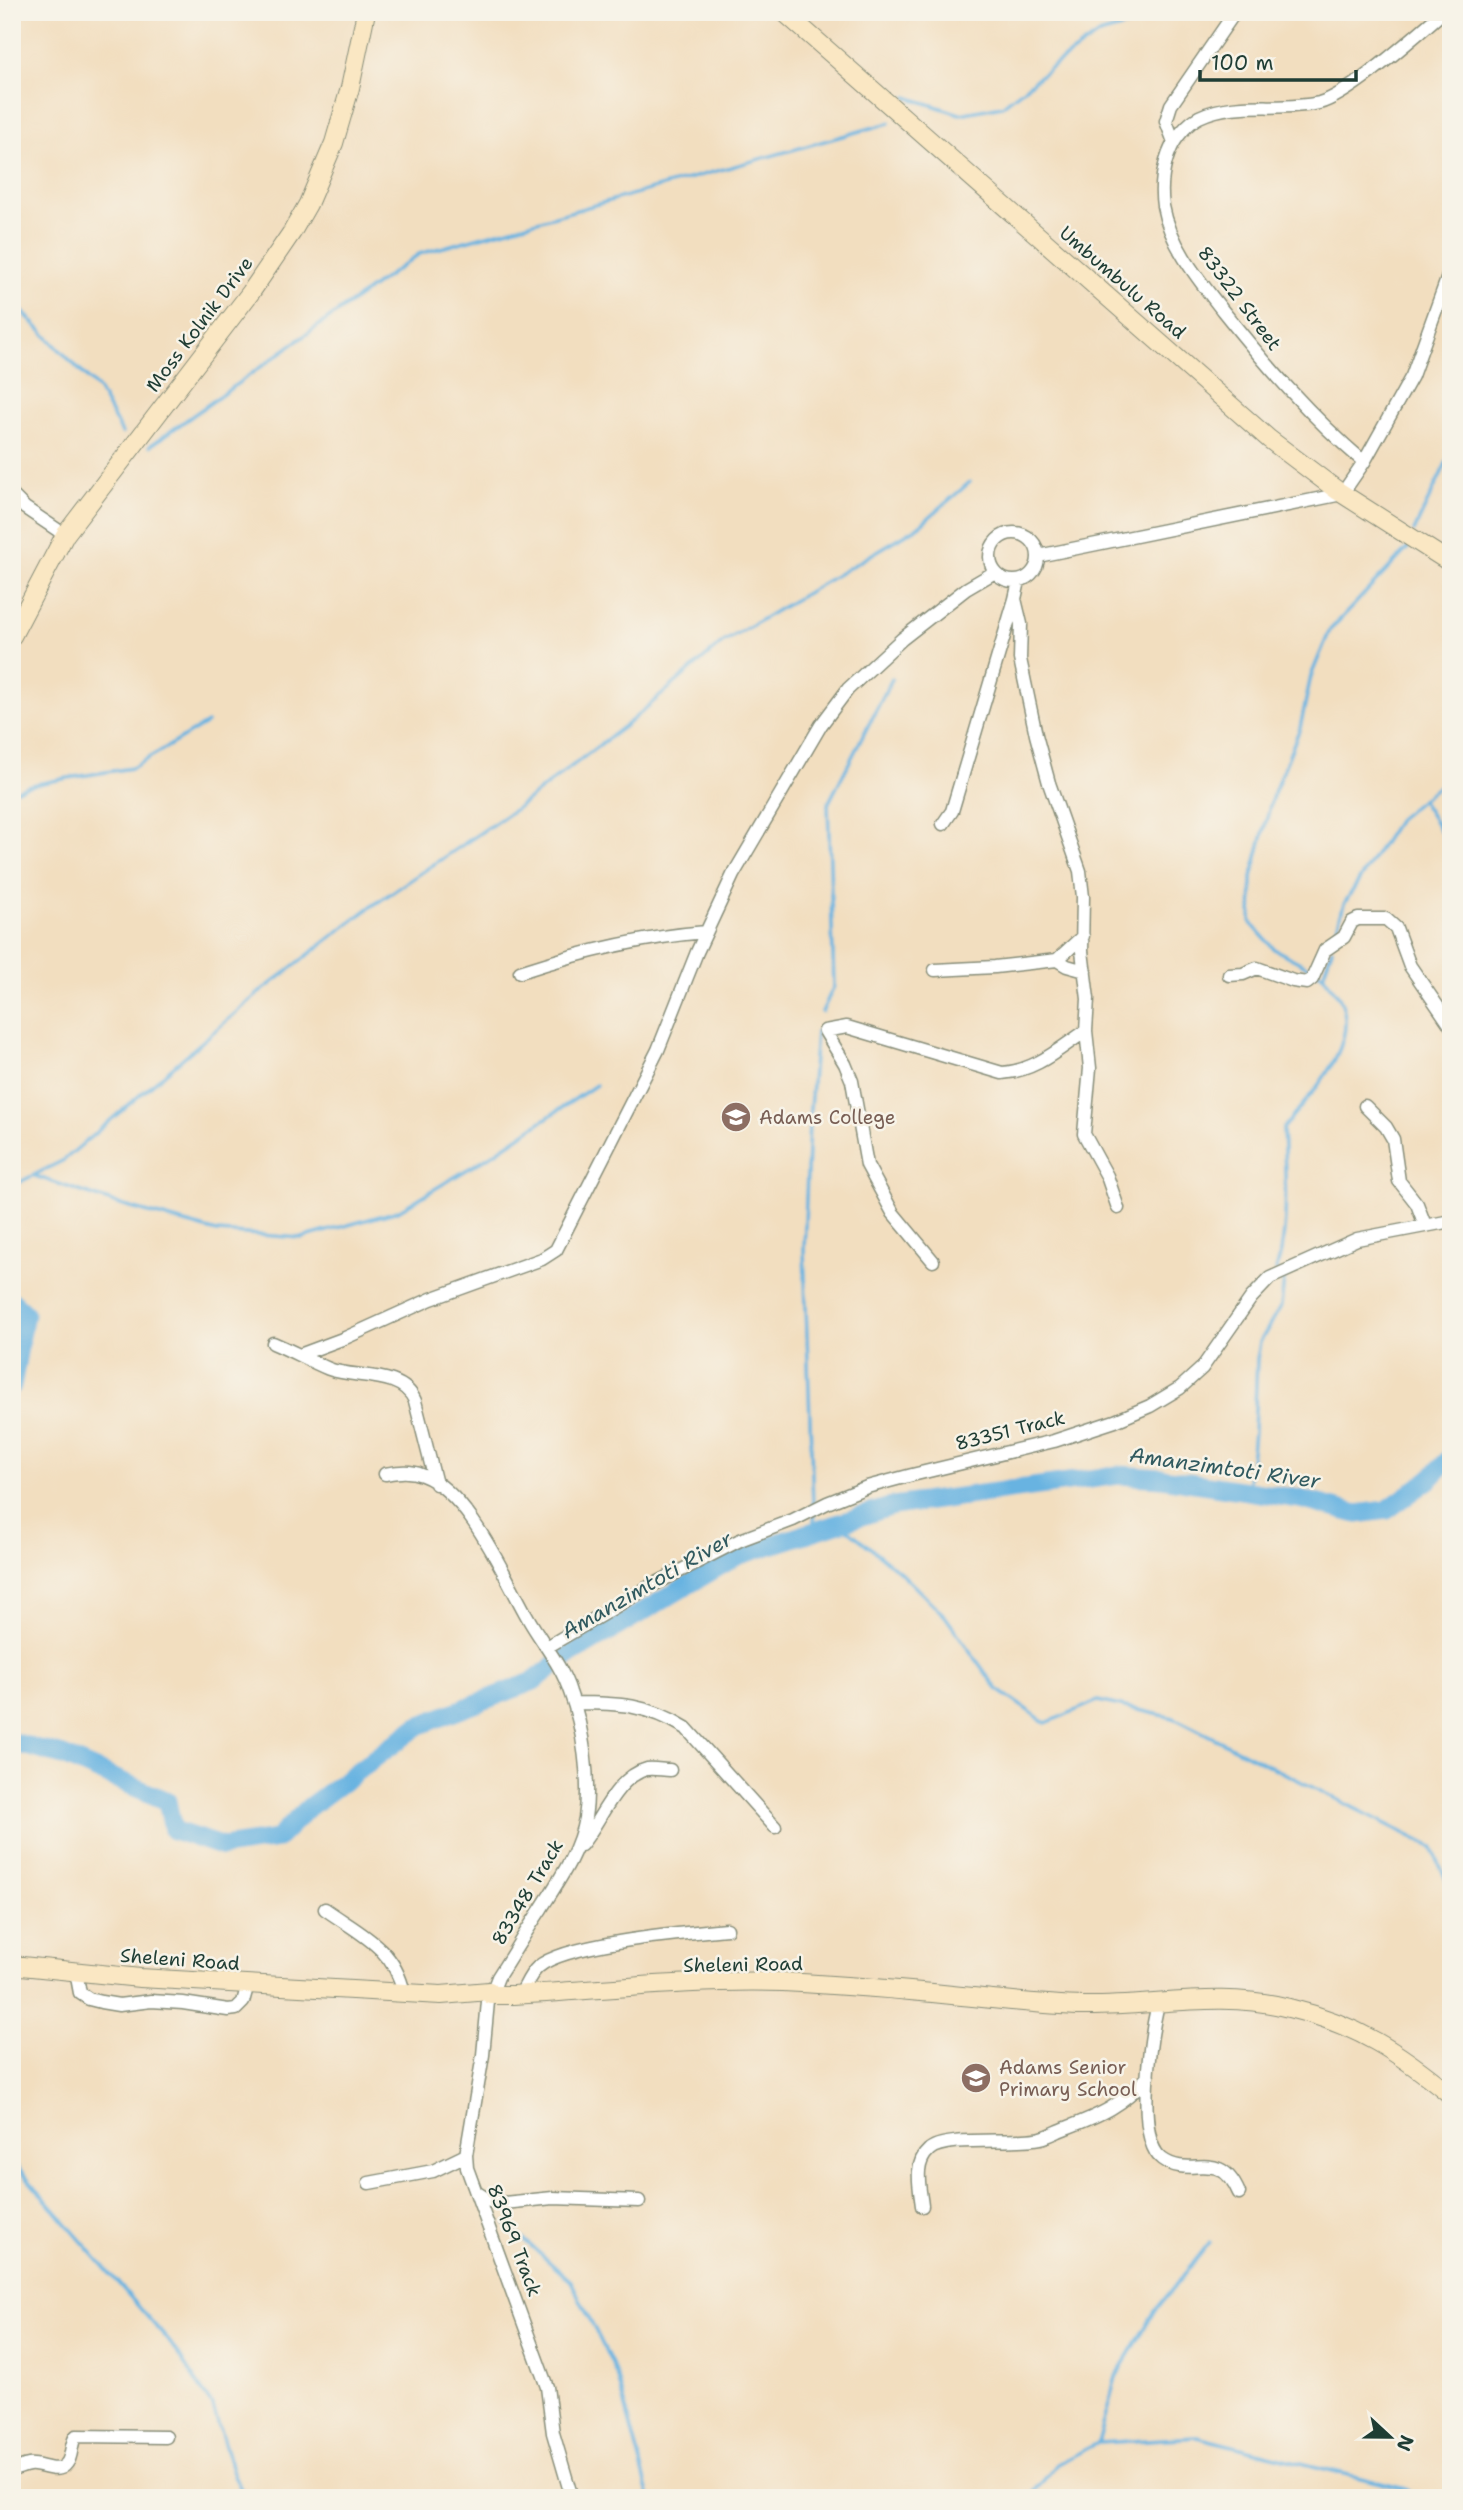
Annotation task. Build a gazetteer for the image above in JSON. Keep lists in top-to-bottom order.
{
  "streets": {
    "main road": ["Umbumbulu Road", "Moss Kolnik Drive", "Sheleni Road"],
    "street": [
      "83322 Street",
      "83351 Track",
      "83348 Track",
      "83969 Track"
    ]
  },
  "crossings": [
    ["83351 Track", "83348 Track"],
    ["83348 Track", "Sheleni Road"],
    ["83348 Track", "83969 Track"],
    ["Sheleni Road", "83969 Track"]
  ],
  "water": ["Amanzimtoti River"],
  "places": {
    "school or university": ["Adams College", "Adams Senior Primary School"]
  },
  "scale_bar": "100 m",
  "north": "right"
}
